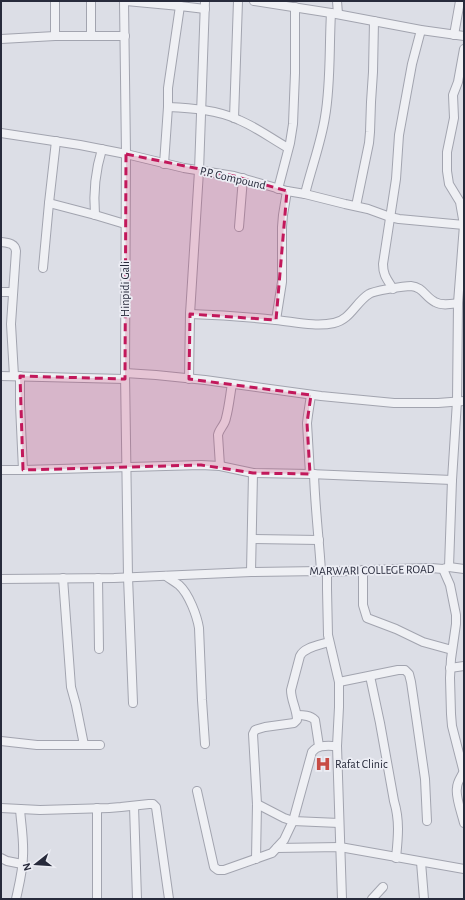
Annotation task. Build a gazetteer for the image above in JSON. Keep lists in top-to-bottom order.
{
  "streets": {
    "street": ["P.P. Compound", "Hinpidi Gali", "MARWARI COLLEGE ROAD"]
  },
  "crossings": [
    ["P.P. Compound", "Hinpidi Gali"],
    ["P.P. Compound", "MARWARI COLLEGE ROAD"],
    ["Hinpidi Gali", "MARWARI COLLEGE ROAD"]
  ],
  "places": {
    "hospital": ["Rafat Clinic"]
  },
  "north": "left"
}
